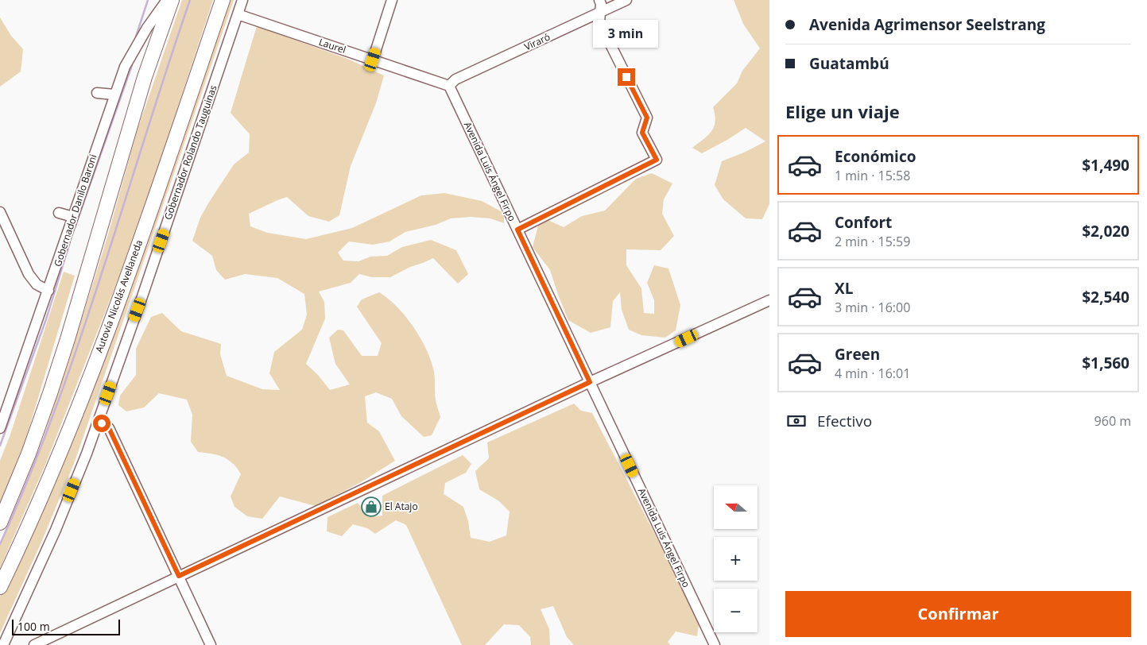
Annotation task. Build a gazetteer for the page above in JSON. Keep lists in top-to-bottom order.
{
  "streets": {
    "highway": ["Autovía Nicolás Avellaneda"],
    "street": [
      "Viraró",
      "Laurel",
      "Gobernador Rolando Tauguinas",
      "Avenida Luis Ángel Firpo",
      "Gobernador Danilo Baroni"
    ]
  },
  "crossings": [
    ["Viraró", "Laurel"],
    ["Viraró", "Avenida Luis Ángel Firpo"],
    ["Laurel", "Gobernador Rolando Tauguinas"],
    ["Laurel", "Avenida Luis Ángel Firpo"]
  ],
  "places": {
    "shop": ["El Atajo"]
  },
  "scale_bar": "100 m",
  "north": "left",
  "page": {
    "banner": ["Avenida Agrimensor Seelstrang", "Guatambú"],
    "bubble": "3 min",
    "heading": "Elige un viaje",
    "list": [
      {
        "name": "Económico",
        "note": "1 min · 15:58",
        "value": "$1,490"
      },
      {
        "name": "Confort",
        "note": "2 min · 15:59",
        "value": "$2,020"
      },
      {
        "name": "XL",
        "note": "3 min · 16:00",
        "value": "$2,540"
      },
      {
        "name": "Green",
        "note": "4 min · 16:01",
        "value": "$1,560"
      }
    ],
    "pay": ["Efectivo", "960 m"],
    "map_buttons": ["+", "−"],
    "buttons": "Confirmar",
    "scale": "100 m"
  }
}
